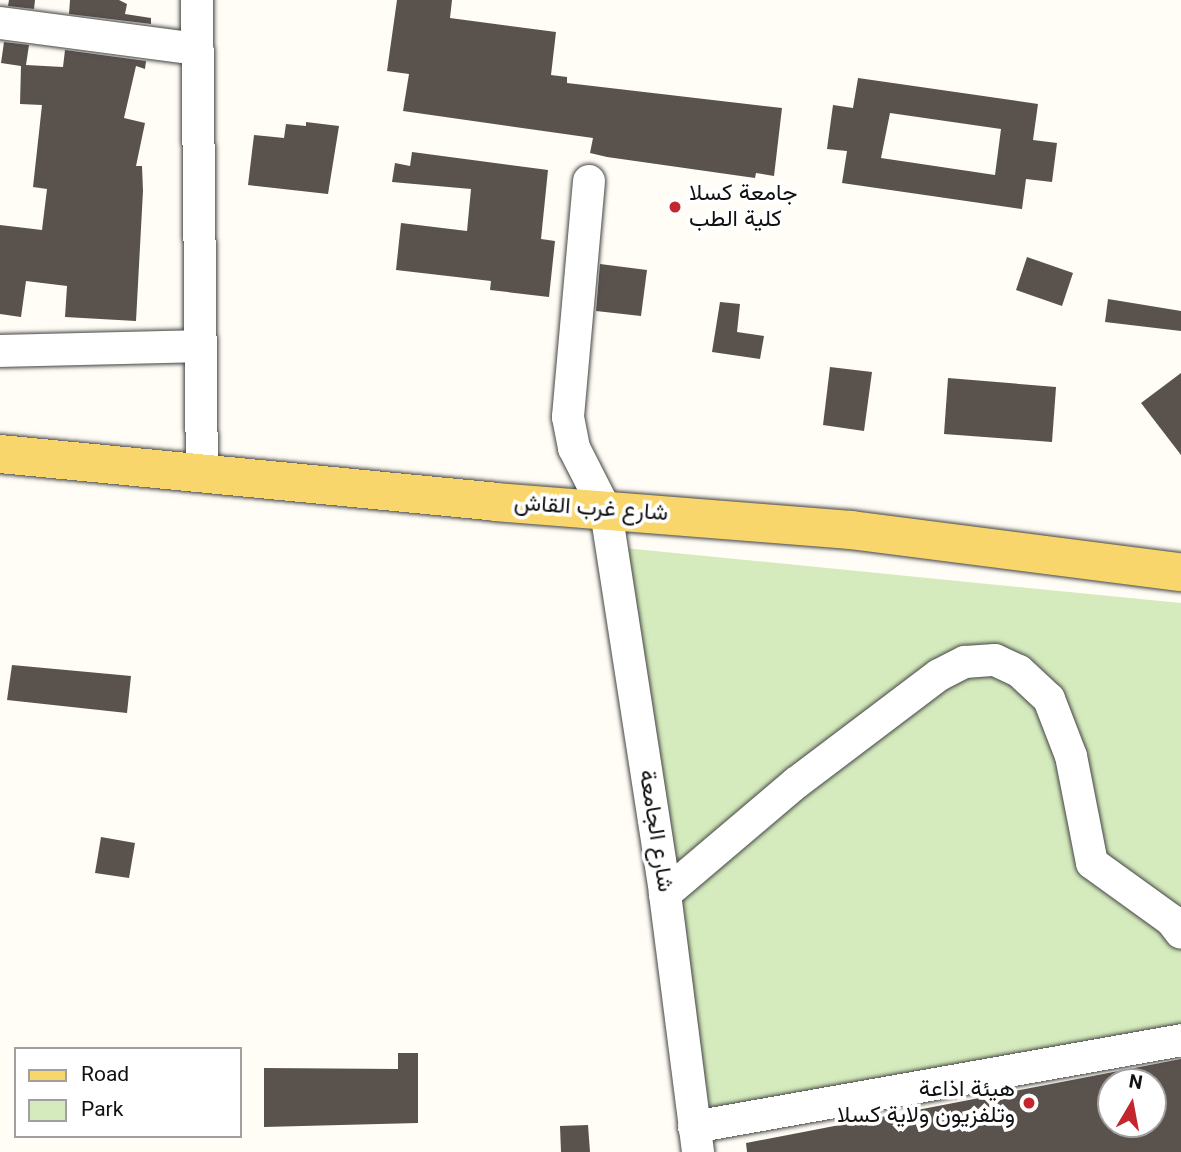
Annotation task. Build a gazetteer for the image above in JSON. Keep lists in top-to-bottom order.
{
  "streets": {
    "main road": ["شارع غرب القاش"],
    "street": ["شارع الجامعة"]
  },
  "crossings": [
    ["شارع غرب القاش", "شارع الجامعة"]
  ],
  "places": ["جامعة كسلا كلية الطب", "هيئة اذاعة وتلفزيون ولاية كسلا"],
  "legend": ["Road", "Park"],
  "north": "top"
}
